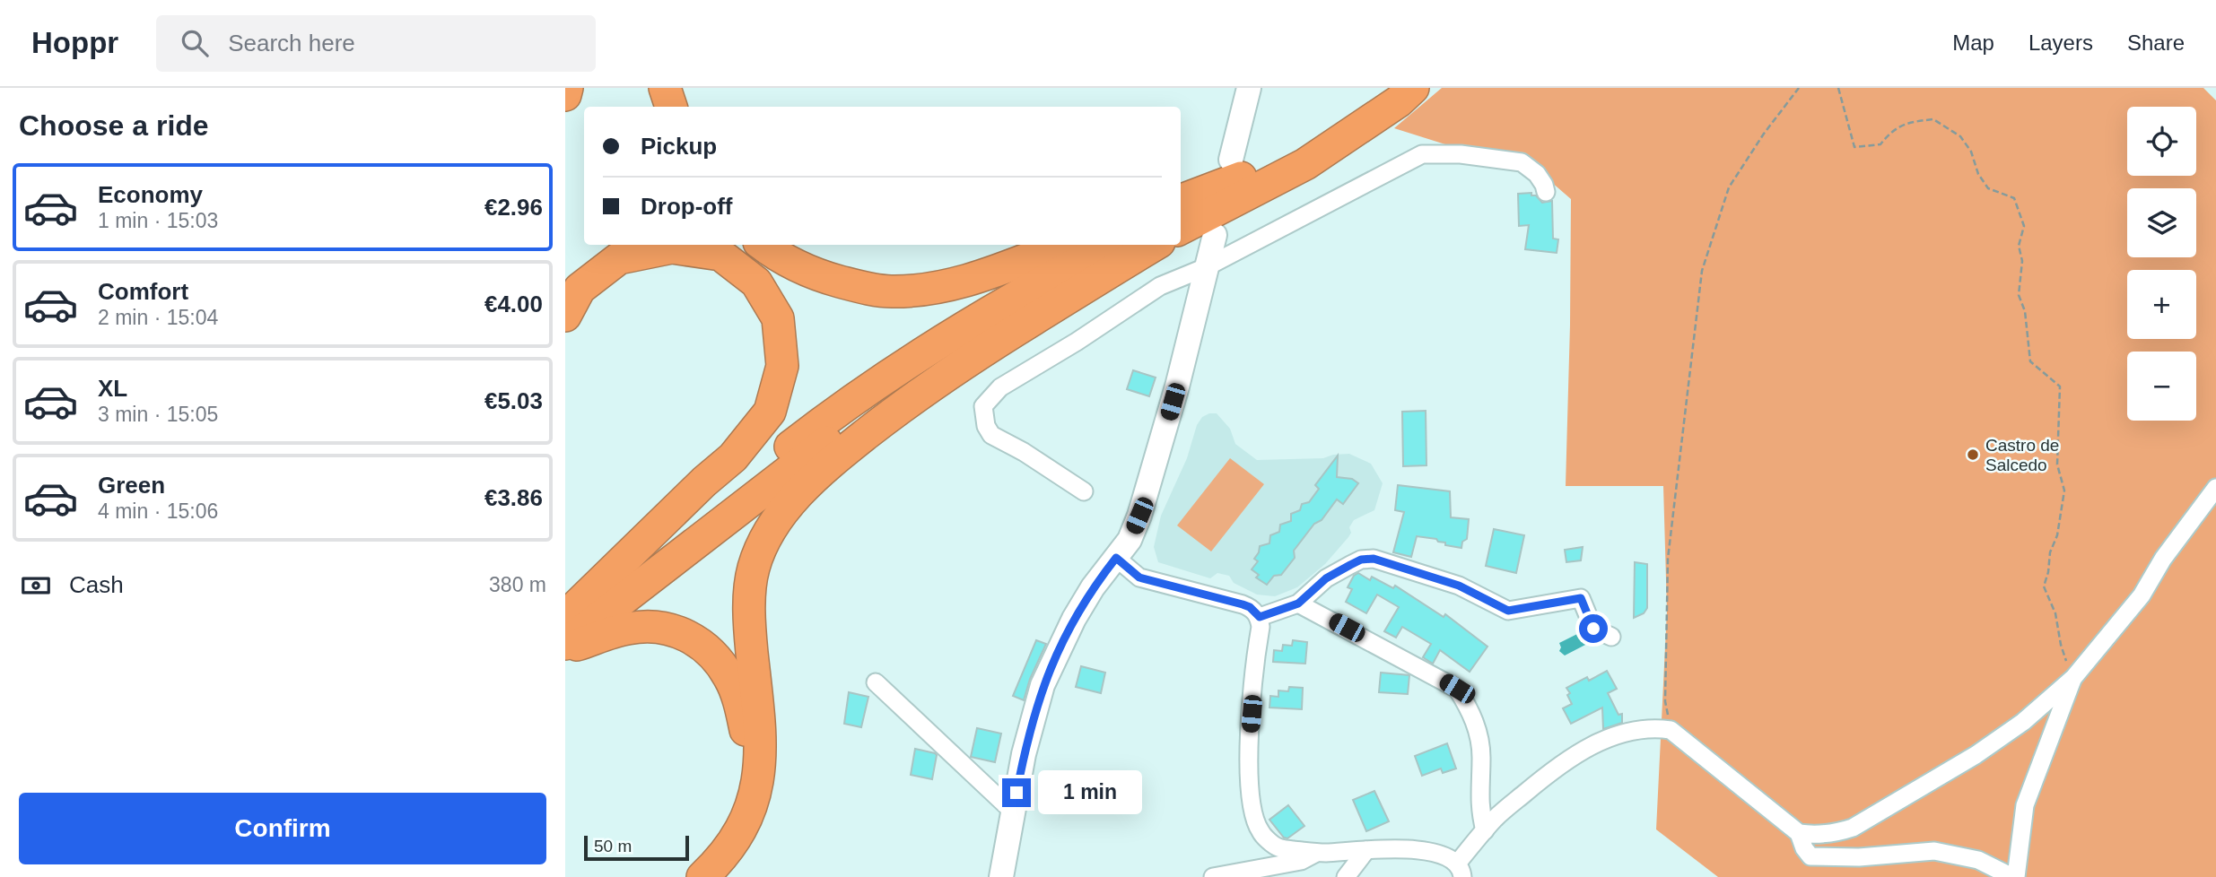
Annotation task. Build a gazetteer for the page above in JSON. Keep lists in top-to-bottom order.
{
  "places": ["Castro de Salcedo"],
  "scale_bar": "50 m",
  "page": {
    "header": "Hoppr",
    "search": "Search here",
    "nav": ["Map", "Layers", "Share"],
    "heading": "Choose a ride",
    "map_buttons": ["+", "−"],
    "banner": ["Pickup", "Drop-off"],
    "list": [
      {
        "name": "Economy",
        "note": "1 min · 15:03",
        "value": "€2.96"
      },
      {
        "name": "Comfort",
        "note": "2 min · 15:04",
        "value": "€4.00"
      },
      {
        "name": "XL",
        "note": "3 min · 15:05",
        "value": "€5.03"
      },
      {
        "name": "Green",
        "note": "4 min · 15:06",
        "value": "€3.86"
      }
    ],
    "pay": ["Cash", "380 m"],
    "bubble": "1 min",
    "buttons": "Confirm",
    "scale": "50 m"
  }
}
